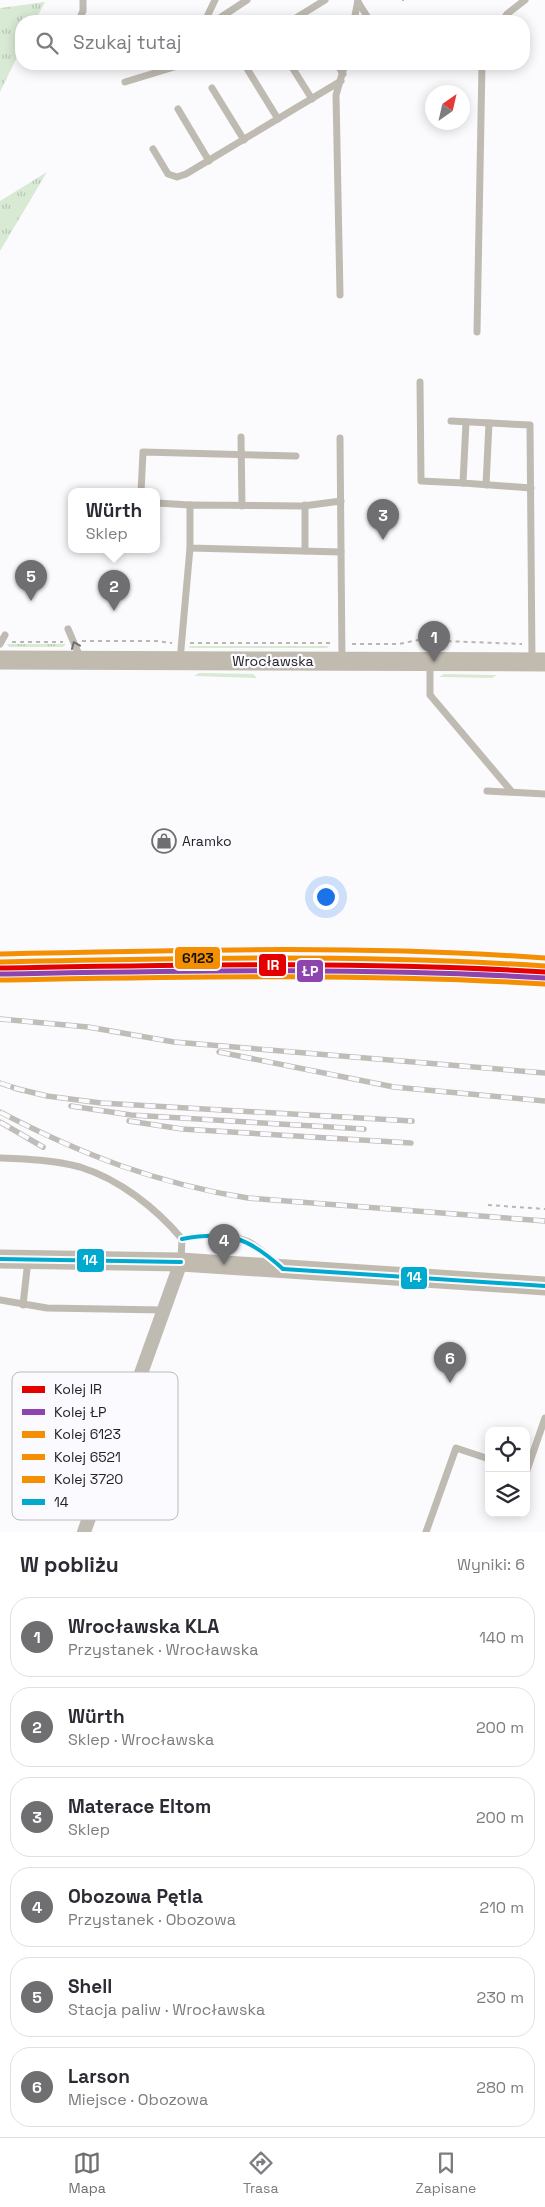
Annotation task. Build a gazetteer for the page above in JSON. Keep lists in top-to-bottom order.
{
  "streets": {
    "street": ["Wrocławska"]
  },
  "places": {
    "shop": ["Aramko"]
  },
  "lines": [
    "rail line 3720",
    "rail line 6123",
    "rail line IR",
    "rail line ŁP",
    "rail line 6521",
    "transit line 14"
  ],
  "legend": [
    "Kolej IR",
    "Kolej ŁP",
    "Kolej 6123",
    "Kolej 6521",
    "Kolej 3720",
    "14"
  ],
  "north": "top right",
  "page": {
    "search": "Szukaj tutaj",
    "popup": ["Würth", "Sklep"],
    "pins": [
      "3",
      "5",
      "2",
      "1",
      "4",
      "6"
    ],
    "heading": ["W pobliżu", "Wyniki: 6"],
    "list": [
      {
        "mark": "1",
        "name": "Wrocławska KLA",
        "note": "Przystanek · Wrocławska",
        "value": "140 m"
      },
      {
        "mark": "2",
        "name": "Würth",
        "note": "Sklep · Wrocławska",
        "value": "200 m"
      },
      {
        "mark": "3",
        "name": "Materace Eltom",
        "note": "Sklep",
        "value": "200 m"
      },
      {
        "mark": "4",
        "name": "Obozowa Pętla",
        "note": "Przystanek · Obozowa",
        "value": "210 m"
      },
      {
        "mark": "5",
        "name": "Shell",
        "note": "Stacja paliw · Wrocławska",
        "value": "230 m"
      },
      {
        "mark": "6",
        "name": "Larson",
        "note": "Miejsce · Obozowa",
        "value": "280 m"
      }
    ],
    "nav": ["Mapa", "Trasa", "Zapisane"]
  }
}
